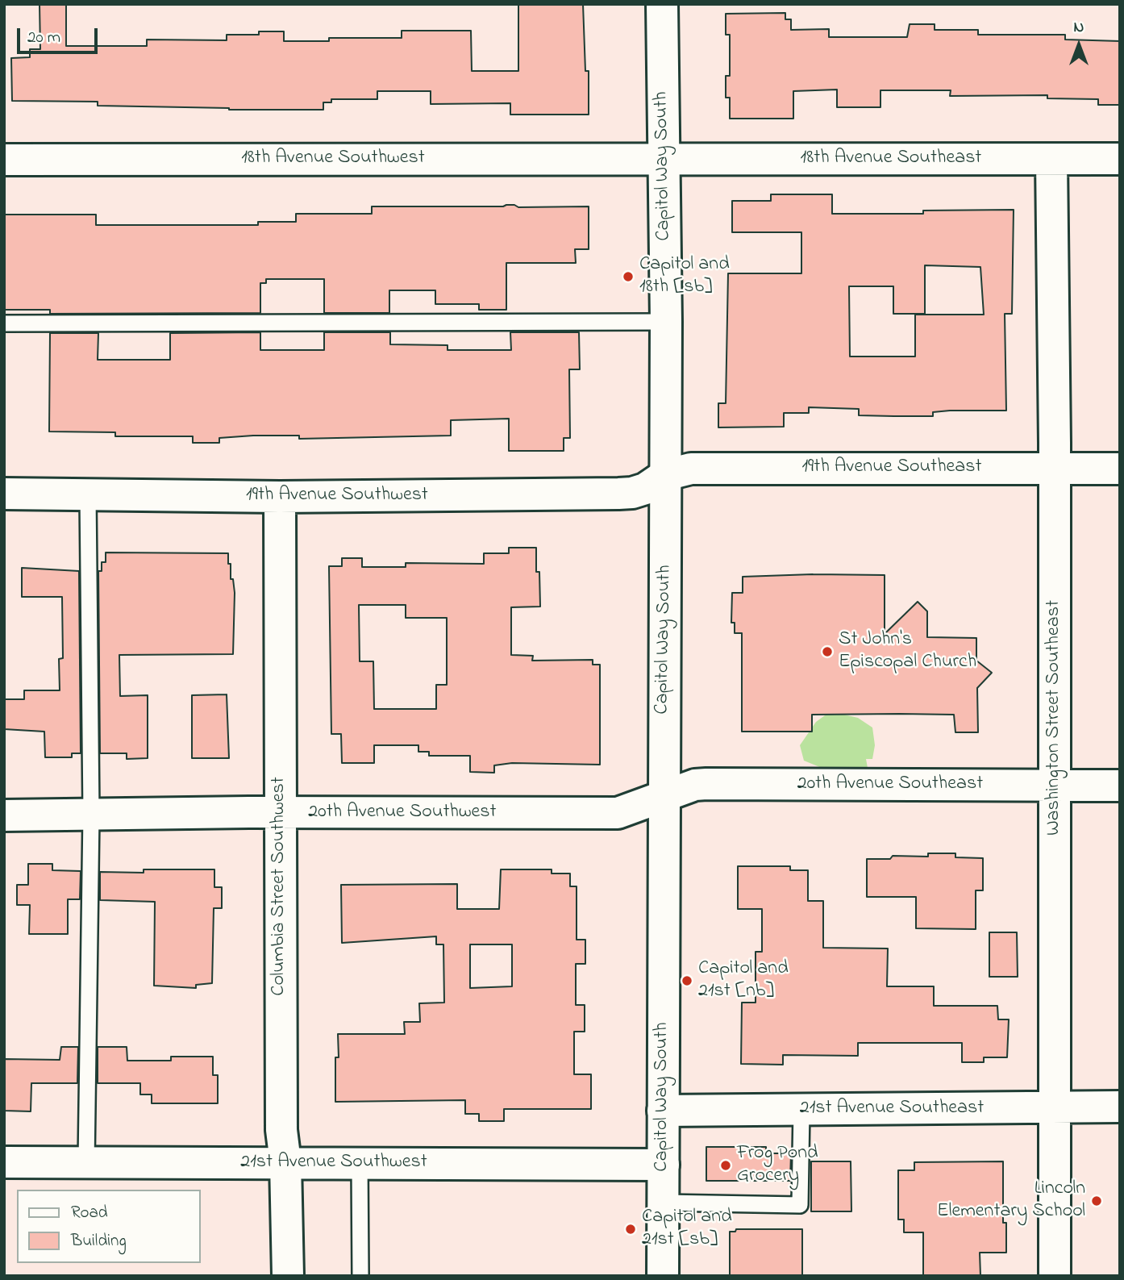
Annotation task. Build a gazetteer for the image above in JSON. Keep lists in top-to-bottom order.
{
  "streets": {
    "street": [
      "18th Avenue Southwest",
      "18th Avenue Southeast",
      "Capitol Way South",
      "19th Avenue Southeast",
      "19th Avenue Southwest",
      "Washington Street Southeast",
      "20th Avenue Southeast",
      "20th Avenue Southwest",
      "Columbia Street Southwest",
      "21st Avenue Southeast",
      "21st Avenue Southwest"
    ]
  },
  "crossings": [
    ["18th Avenue Southwest", "18th Avenue Southeast"],
    ["18th Avenue Southwest", "Capitol Way South"],
    ["18th Avenue Southeast", "Capitol Way South"],
    ["18th Avenue Southeast", "Washington Street Southeast"],
    ["Capitol Way South", "19th Avenue Southeast"],
    ["Capitol Way South", "19th Avenue Southwest"],
    ["Capitol Way South", "20th Avenue Southeast"],
    ["Capitol Way South", "20th Avenue Southwest"],
    ["Capitol Way South", "21st Avenue Southeast"],
    ["Capitol Way South", "21st Avenue Southwest"],
    ["19th Avenue Southeast", "19th Avenue Southwest"],
    ["19th Avenue Southeast", "Washington Street Southeast"],
    ["19th Avenue Southwest", "Columbia Street Southwest"],
    ["Washington Street Southeast", "20th Avenue Southeast"],
    ["Washington Street Southeast", "21st Avenue Southeast"],
    ["20th Avenue Southeast", "20th Avenue Southwest"],
    ["20th Avenue Southwest", "Columbia Street Southwest"],
    ["Columbia Street Southwest", "21st Avenue Southwest"]
  ],
  "places": [
    "Capitol and 18th [sb]",
    "St John's Episcopal Church",
    "Capitol and 21st [nb]",
    "Frog Pond Grocery",
    "Lincoln Elementary School",
    "Capitol and 21st [sb]"
  ],
  "legend": ["Road", "Building"],
  "scale_bar": "20 m",
  "north": "top"
}
